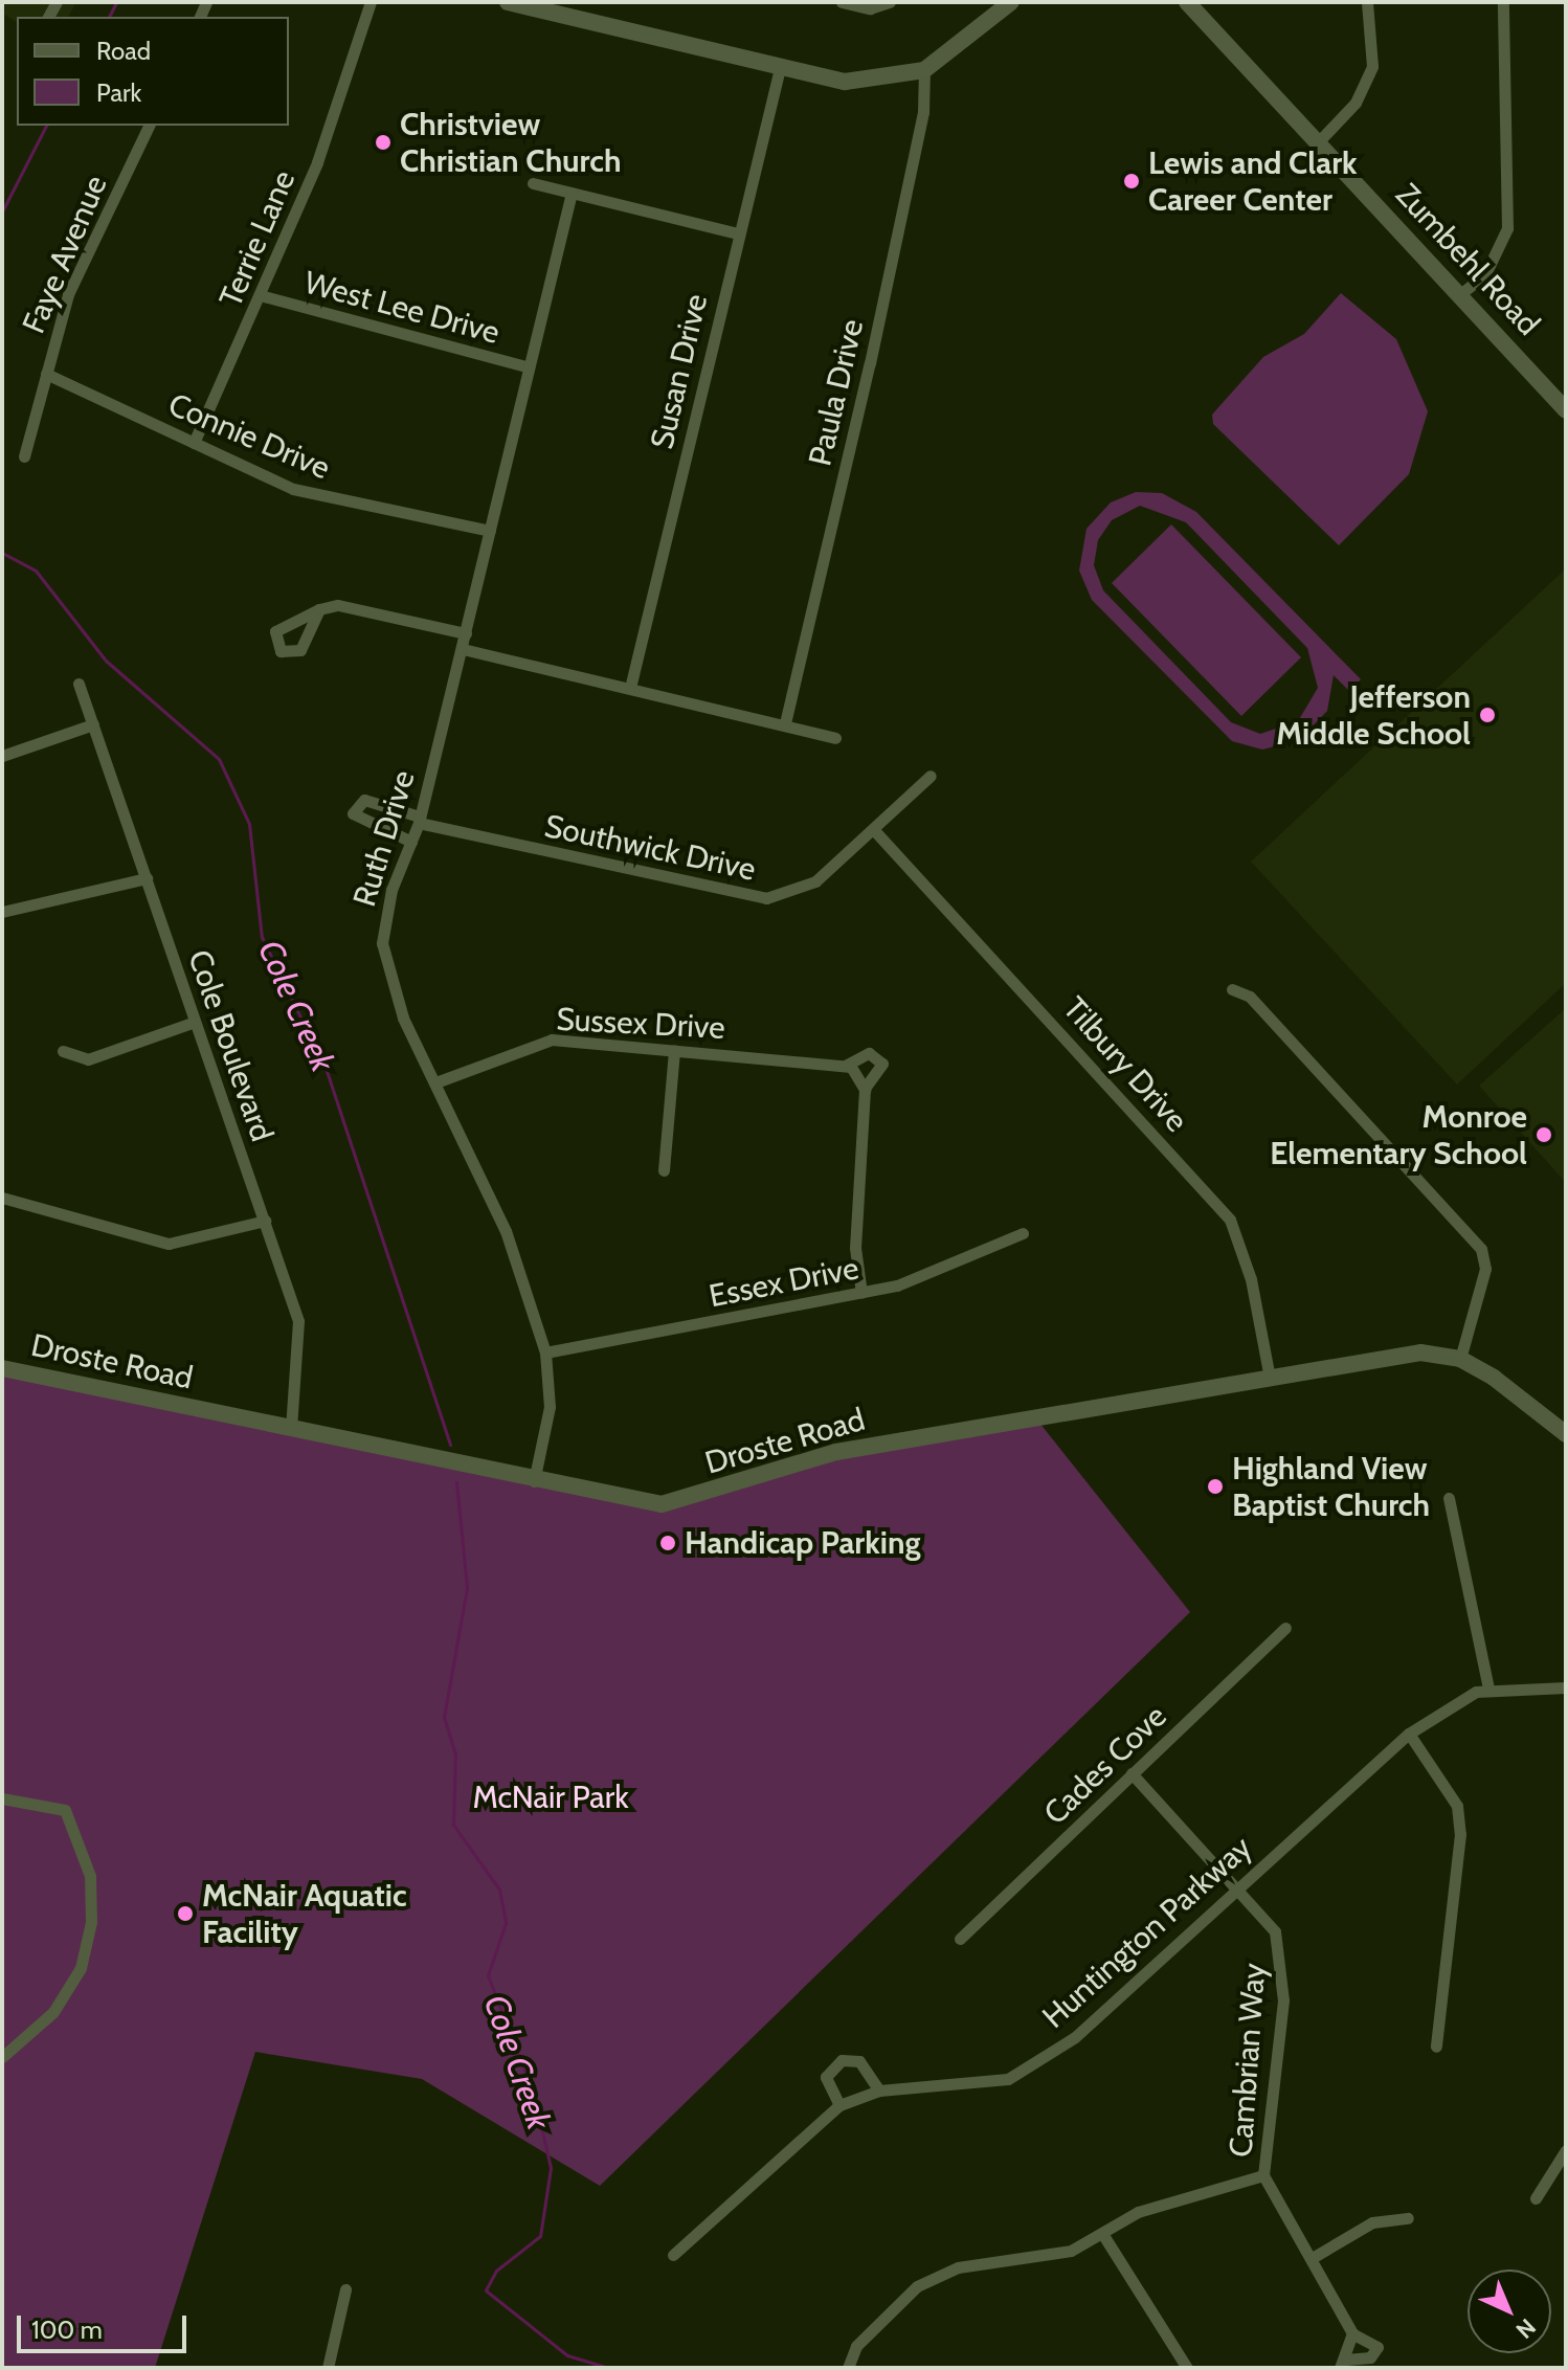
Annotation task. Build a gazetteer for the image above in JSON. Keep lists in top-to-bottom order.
{
  "streets": {
    "street": [
      "Terrie Lane",
      "Faye Avenue",
      "Zumbehl Road",
      "West Lee Drive",
      "Susan Drive",
      "Paula Drive",
      "Connie Drive",
      "Ruth Drive",
      "Southwick Drive",
      "Sussex Drive",
      "Cole Boulevard",
      "Tilbury Drive",
      "Essex Drive",
      "Droste Road",
      "Cades Cove",
      "Huntington Parkway",
      "Cambrian Way"
    ]
  },
  "crossings": [
    ["Terrie Lane", "West Lee Drive"],
    ["Terrie Lane", "Connie Drive"],
    ["Faye Avenue", "Connie Drive"],
    ["West Lee Drive", "Ruth Drive"],
    ["Connie Drive", "Ruth Drive"],
    ["Ruth Drive", "Southwick Drive"],
    ["Ruth Drive", "Sussex Drive"],
    ["Ruth Drive", "Essex Drive"],
    ["Ruth Drive", "Droste Road"],
    ["Southwick Drive", "Tilbury Drive"],
    ["Sussex Drive", "Essex Drive"],
    ["Cole Boulevard", "Droste Road"],
    ["Tilbury Drive", "Droste Road"],
    ["Cades Cove", "Cambrian Way"],
    ["Huntington Parkway", "Cambrian Way"]
  ],
  "water": ["Cole Creek"],
  "parks": ["McNair Park"],
  "places": [
    "Christview Christian Church",
    "Lewis and Clark Career Center",
    "Jefferson Middle School",
    "Monroe Elementary School",
    "Highland View Baptist Church",
    "Handicap Parking",
    "McNair Aquatic Facility"
  ],
  "legend": ["Road", "Park"],
  "scale_bar": "100 m",
  "north": "bottom right"
}
